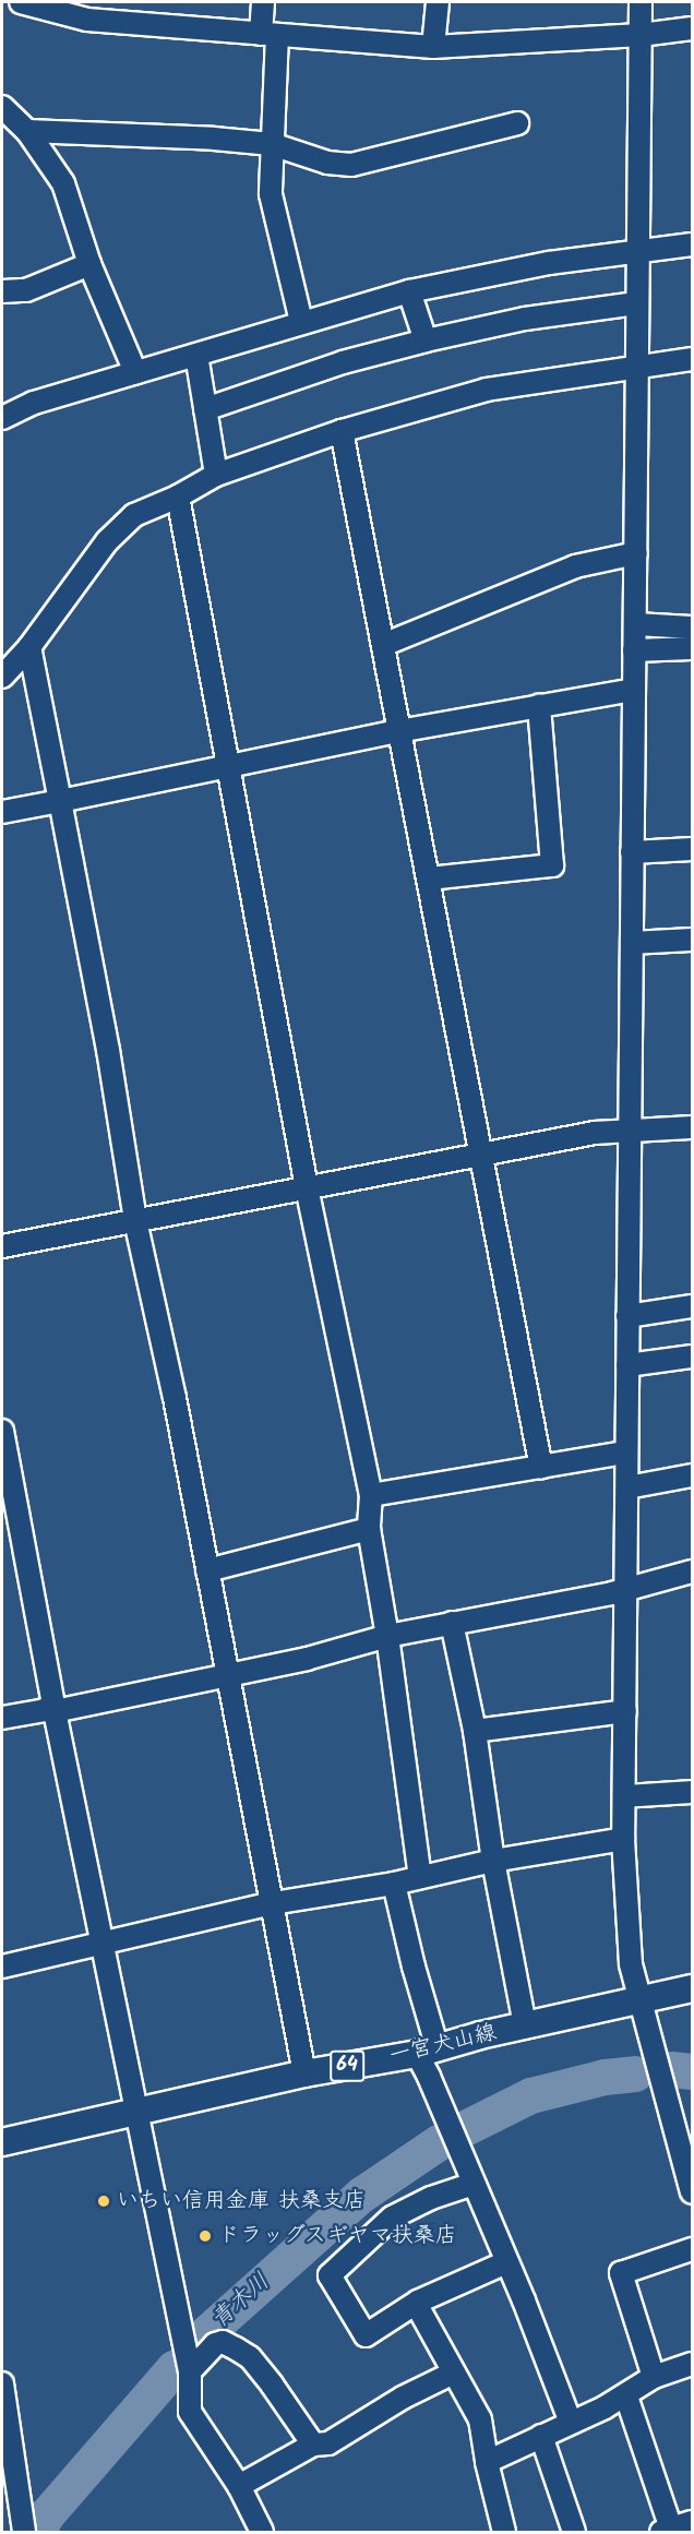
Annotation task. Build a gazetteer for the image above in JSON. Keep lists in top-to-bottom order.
{
  "streets": {
    "main road": ["一宮犬山線", "64"]
  },
  "water": ["青木川"],
  "places": ["いちい信用金庫 扶桑支店", "ドラッグスギヤマ扶桑店"]
}
